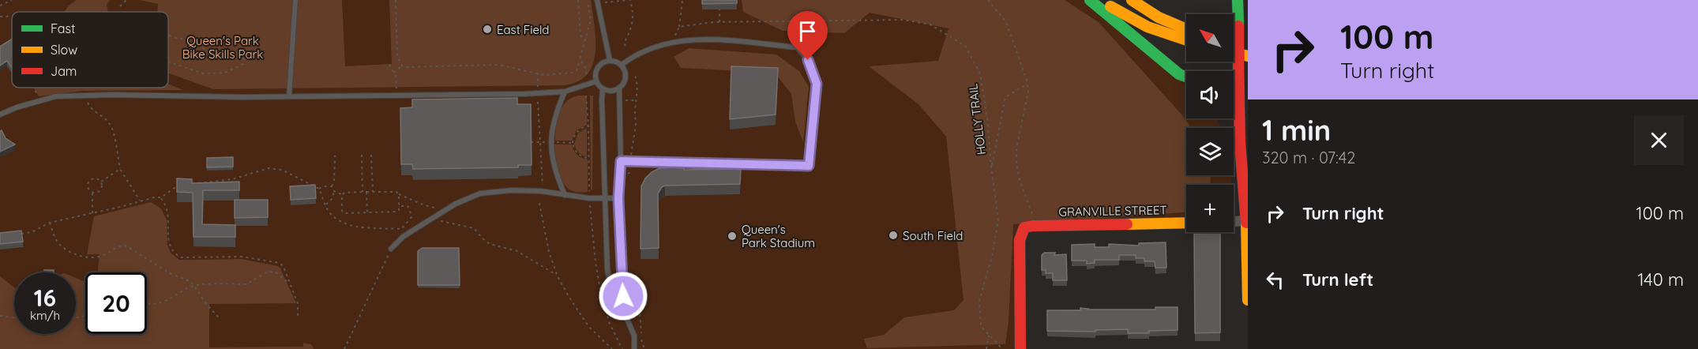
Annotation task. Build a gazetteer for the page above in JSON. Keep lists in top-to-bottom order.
{
  "streets": {
    "main road": ["GRANVILLE STREET"],
    "path": ["HOLLY TRAIL"]
  },
  "parks": ["Queen's Park Bike Skills Park"],
  "places": ["East Field", "South Field", "Queen's Park Stadium"],
  "legend": ["Fast", "Slow", "Jam"],
  "north": "top left",
  "page": {
    "turn": ["100 m", "Turn right"],
    "map_buttons": "+",
    "heading": ["1 min", "320 m · 07:42"],
    "list": [
      {
        "name": "Turn right",
        "value": "100 m"
      },
      {
        "name": "Turn left",
        "value": "140 m"
      }
    ],
    "speed": "16 km/h",
    "limit": "20"
  }
}
